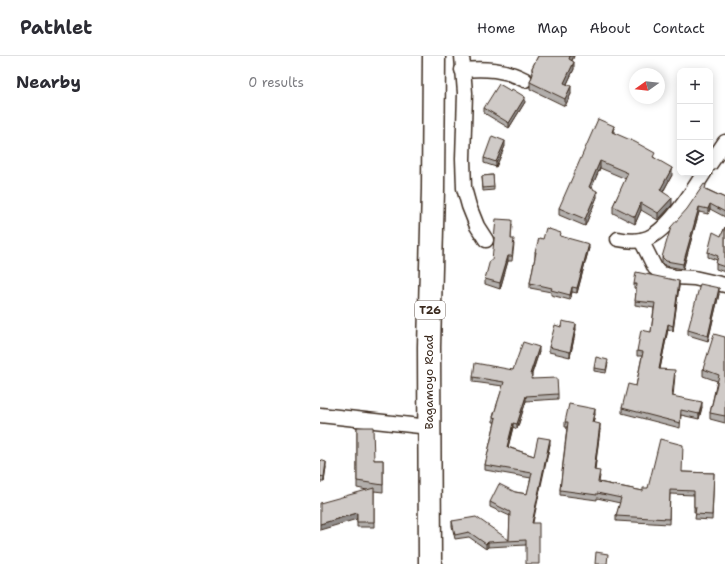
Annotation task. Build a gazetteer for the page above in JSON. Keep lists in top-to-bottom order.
{
  "streets": {
    "highway": ["T26", "Bagamoyo Road"]
  },
  "north": "left",
  "page": {
    "header": "Pathlet",
    "nav": [
      "Home",
      "Map",
      "About",
      "Contact"
    ],
    "heading": ["Nearby", "0 results"],
    "map_buttons": ["+", "−"]
  }
}
